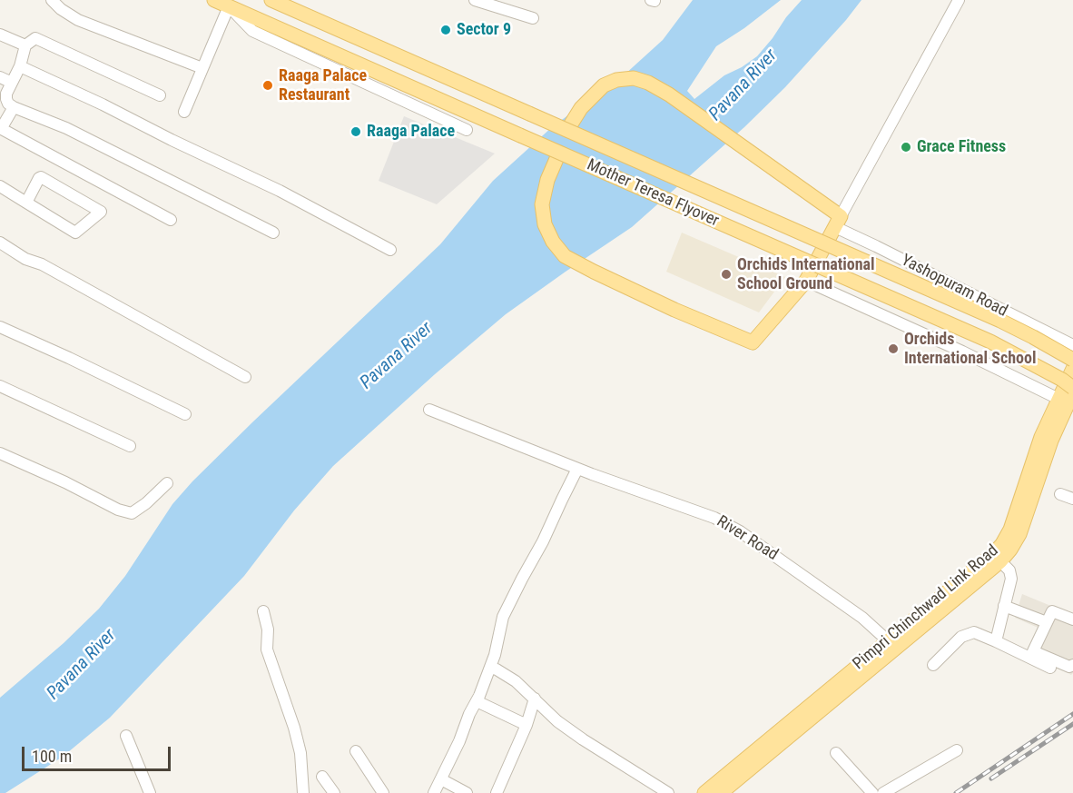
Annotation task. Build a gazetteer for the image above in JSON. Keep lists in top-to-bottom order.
{
  "streets": {
    "main road": ["Mother Teresa Flyover", "Pimpri Chinchwad Link Road"],
    "street": ["Yashopuram Road", "River Road"]
  },
  "crossings": [
    ["River Road", "Pimpri Chinchwad Link Road"]
  ],
  "water": ["Pavana River"],
  "places": [
    "Sector 9",
    "Raaga Palace Restaurant",
    "Raaga Palace",
    "Grace Fitness",
    "Orchids International School Ground",
    "Orchids International School"
  ],
  "scale_bar": "100 m"
}
